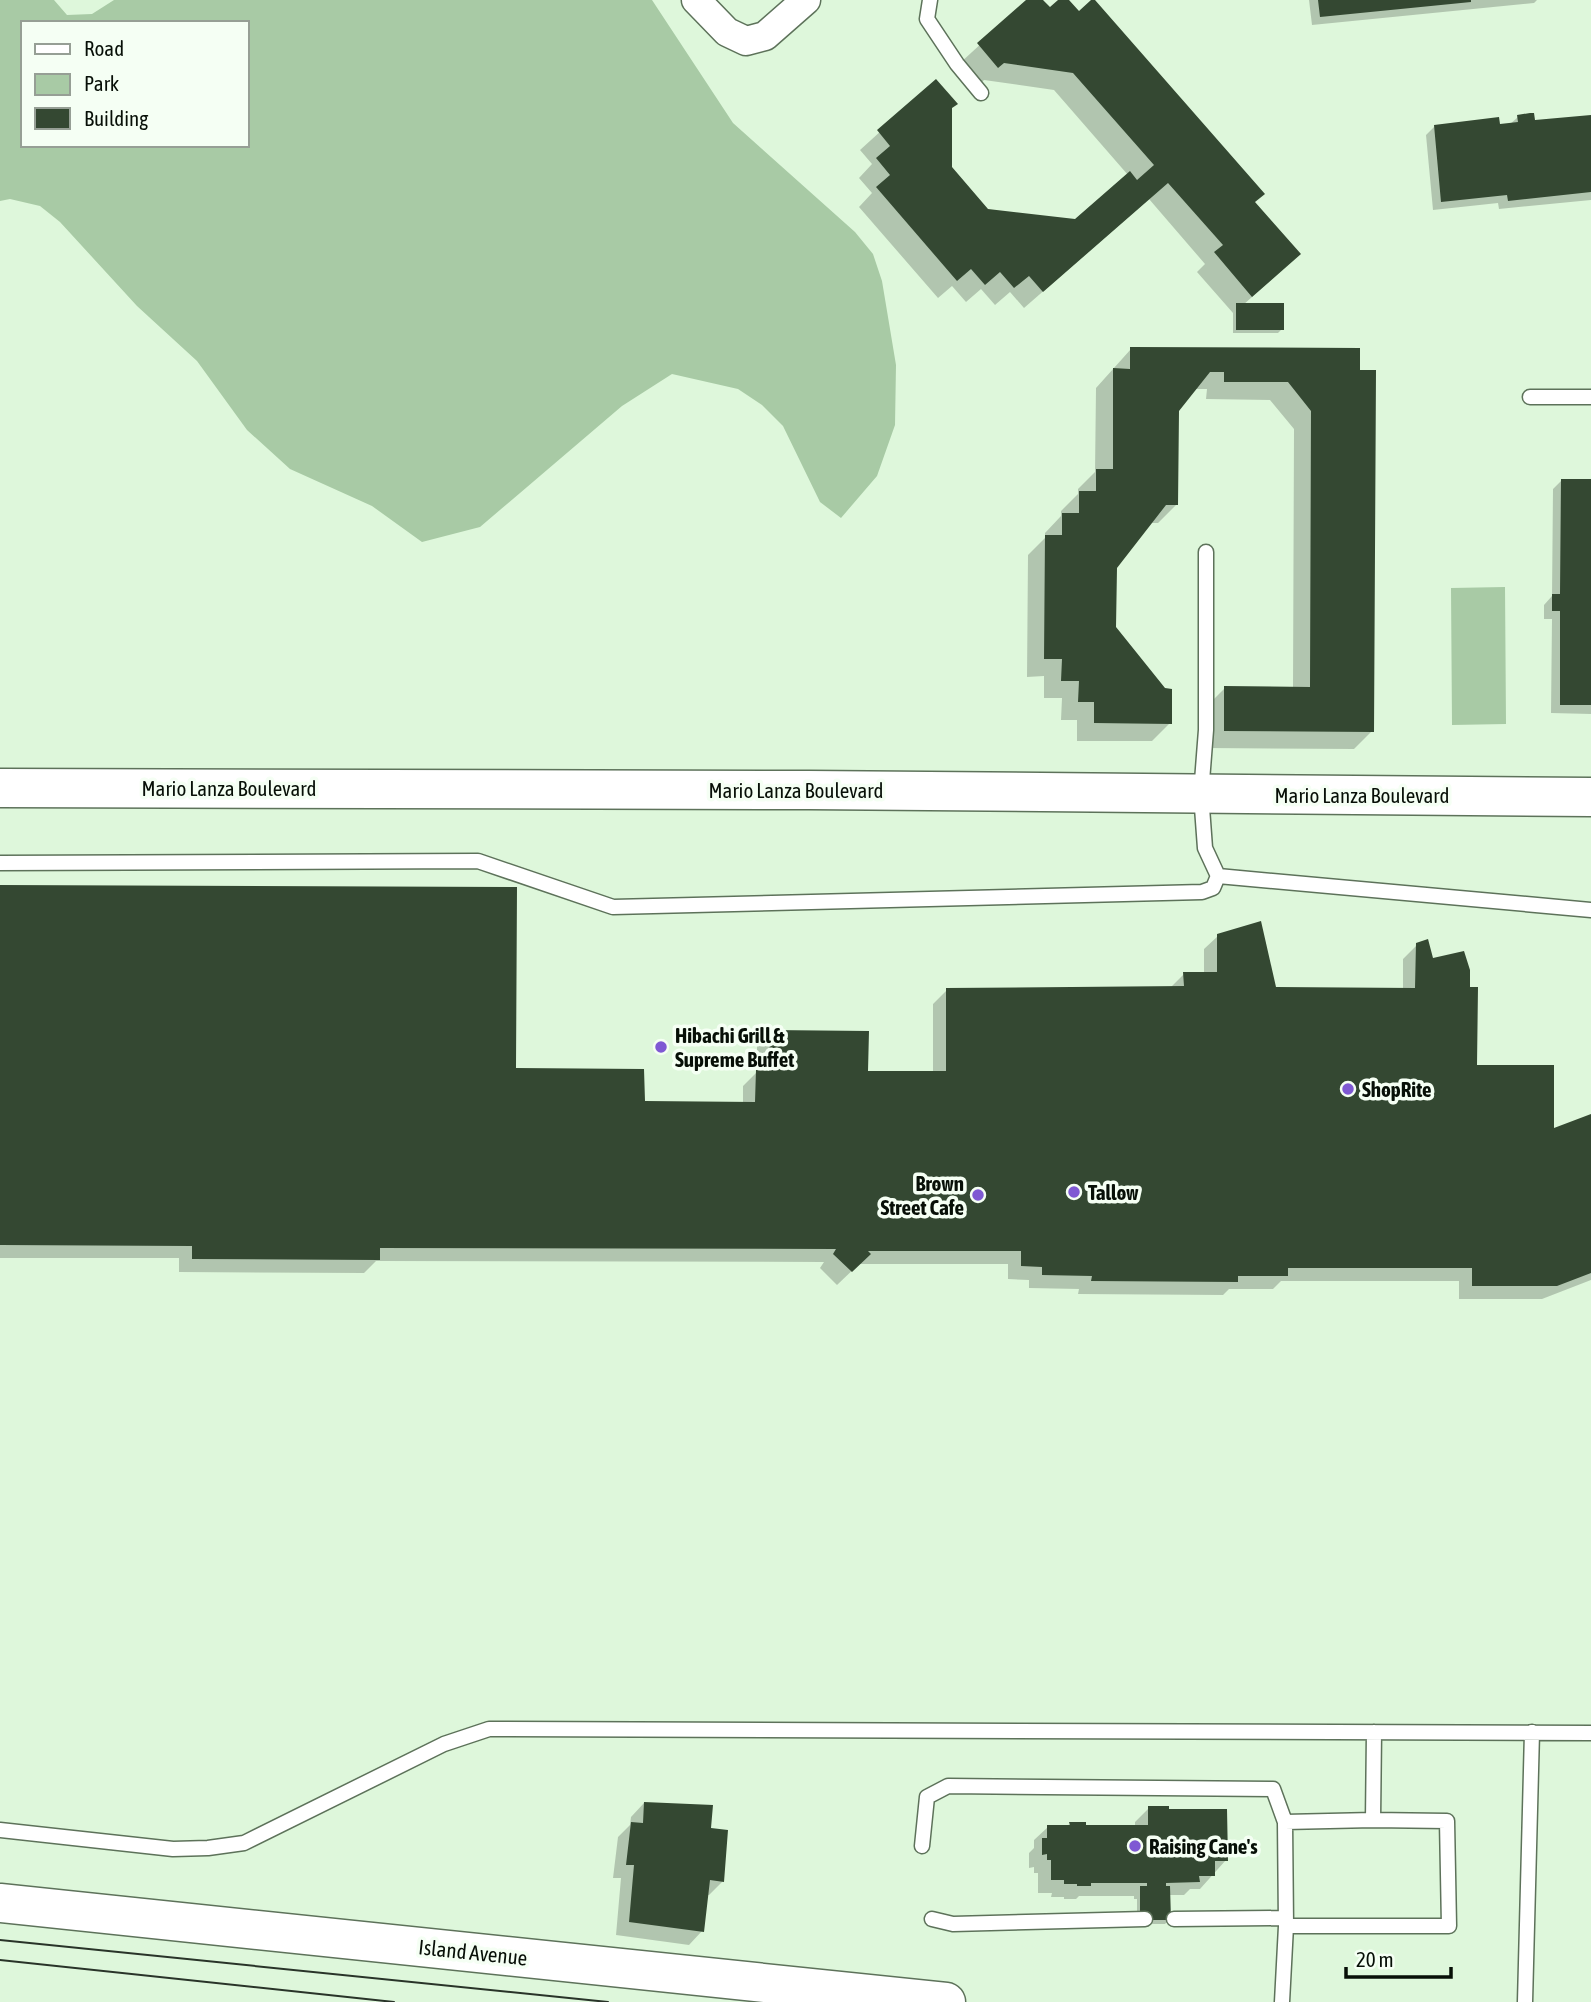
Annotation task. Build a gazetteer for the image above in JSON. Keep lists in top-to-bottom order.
{
  "streets": {
    "street": ["Mario Lanza Boulevard", "Island Avenue"]
  },
  "places": [
    "Hibachi Grill & Supreme Buffet",
    "ShopRite",
    "Tallow",
    "Brown Street Cafe",
    "Raising Cane's"
  ],
  "legend": ["Road", "Park", "Building"],
  "scale_bar": "20 m"
}
